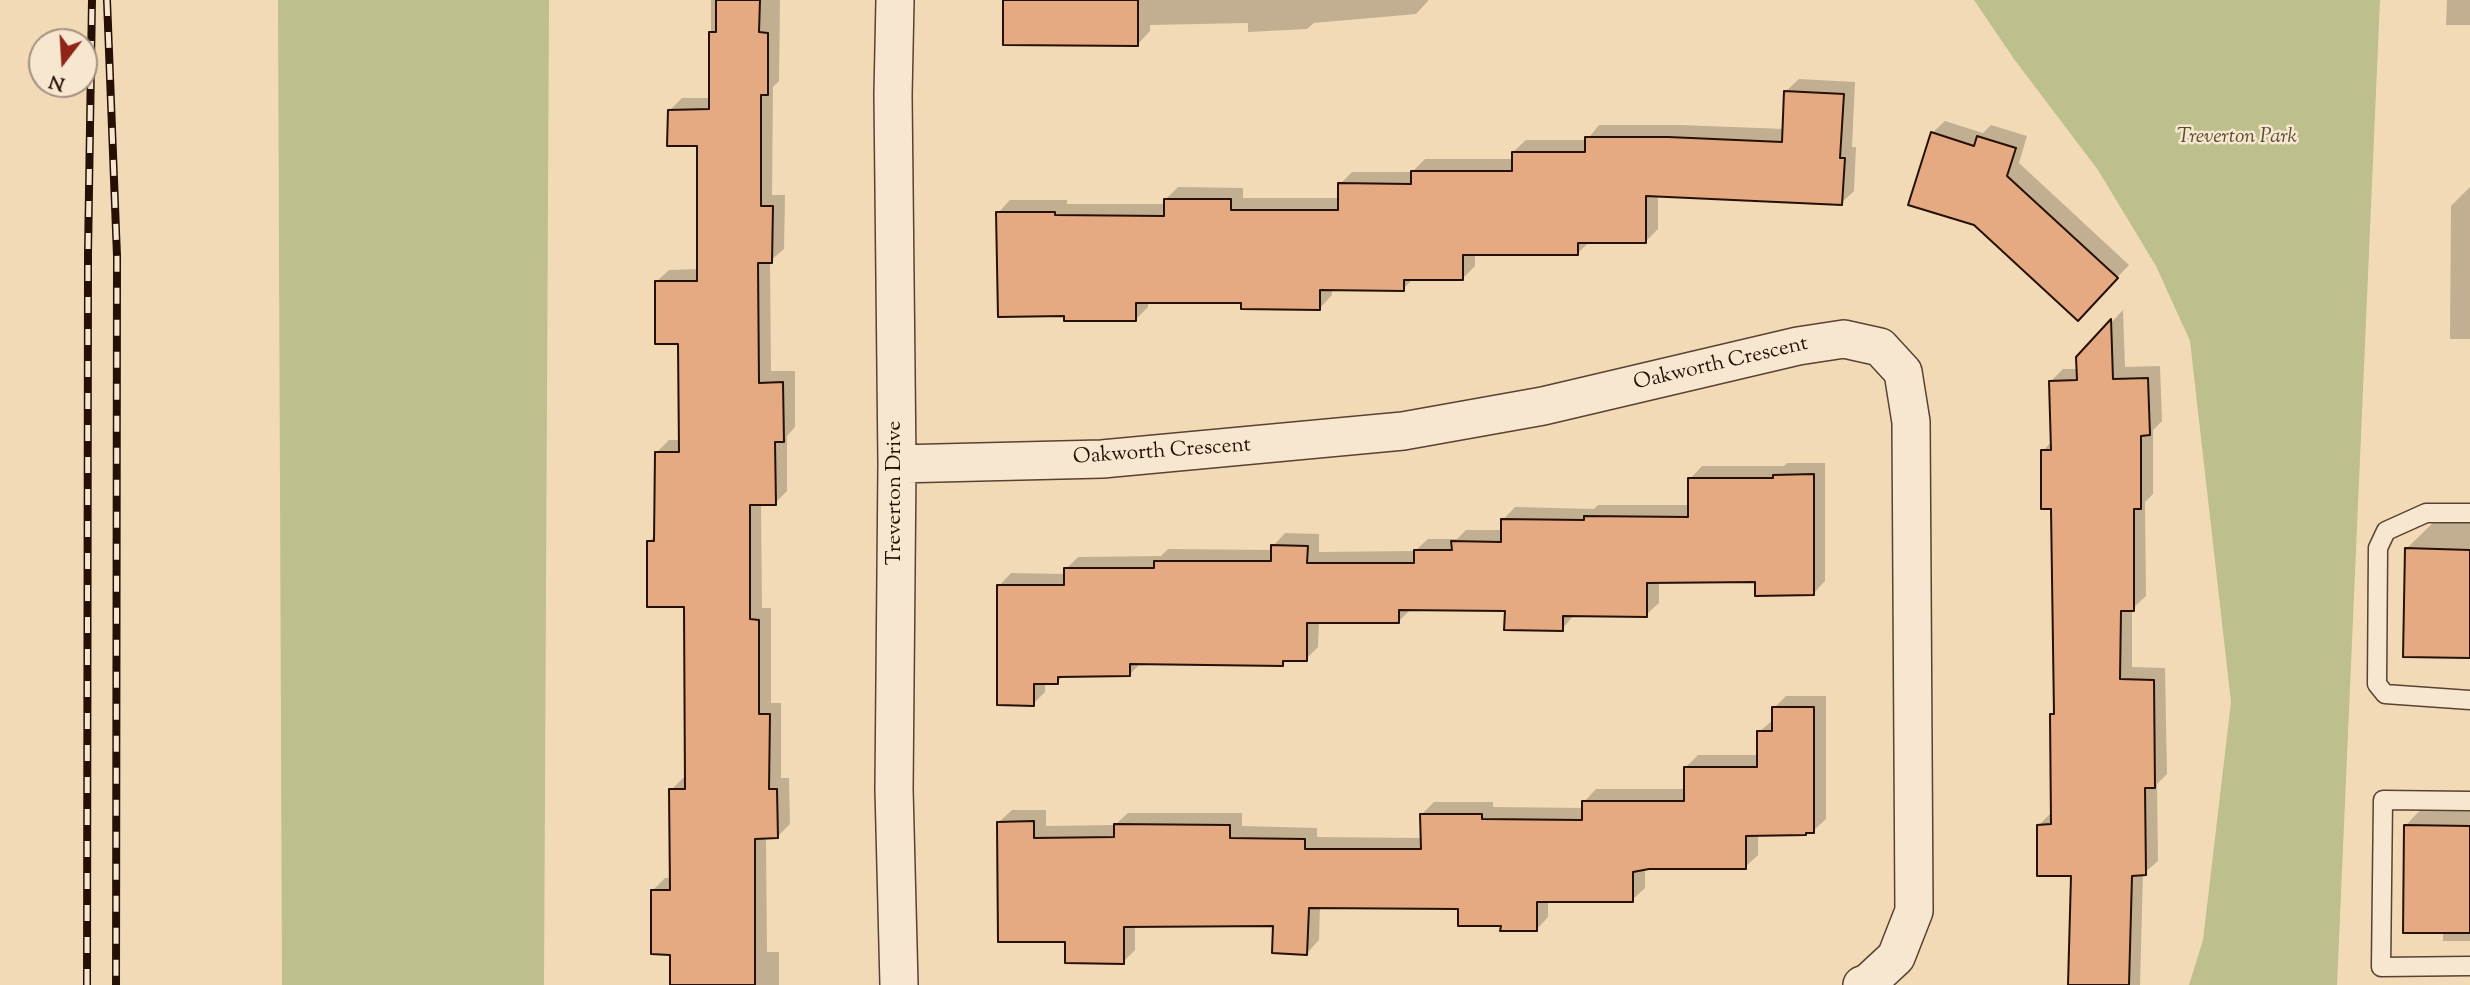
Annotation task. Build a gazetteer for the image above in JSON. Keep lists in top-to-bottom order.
{
  "streets": {
    "street": ["Oakworth Crescent", "Treverton Drive"]
  },
  "crossings": [
    ["Oakworth Crescent", "Treverton Drive"]
  ],
  "parks": ["Treverton Park"],
  "north": "bottom"
}
